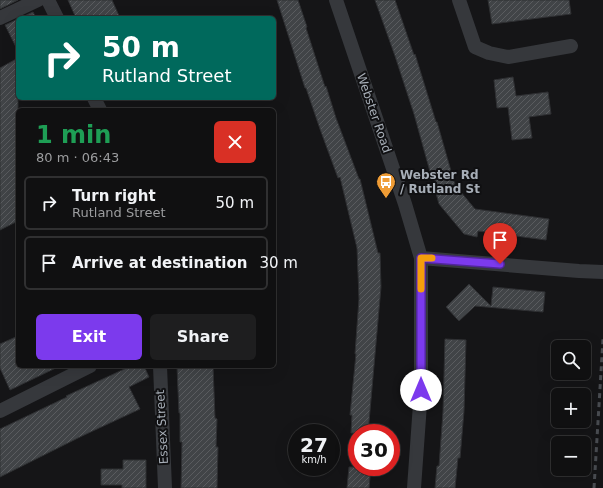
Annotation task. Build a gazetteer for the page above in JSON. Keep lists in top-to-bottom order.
{
  "streets": {
    "street": ["Webster Road", "Essex Street"]
  },
  "places": {
    "bus stop": ["Webster Rd / Rutland St"]
  },
  "page": {
    "turn": ["50 m", "Rutland Street"],
    "heading": ["1 min", "80 m · 06:43"],
    "list": [
      {
        "name": "Turn right",
        "note": "Rutland Street",
        "value": "50 m"
      },
      {
        "name": "Arrive at destination",
        "value": "30 m"
      }
    ],
    "buttons": ["Exit", "Share"],
    "map_buttons": ["+", "−"],
    "speed": "27 km/h",
    "limit": "30"
  }
}
